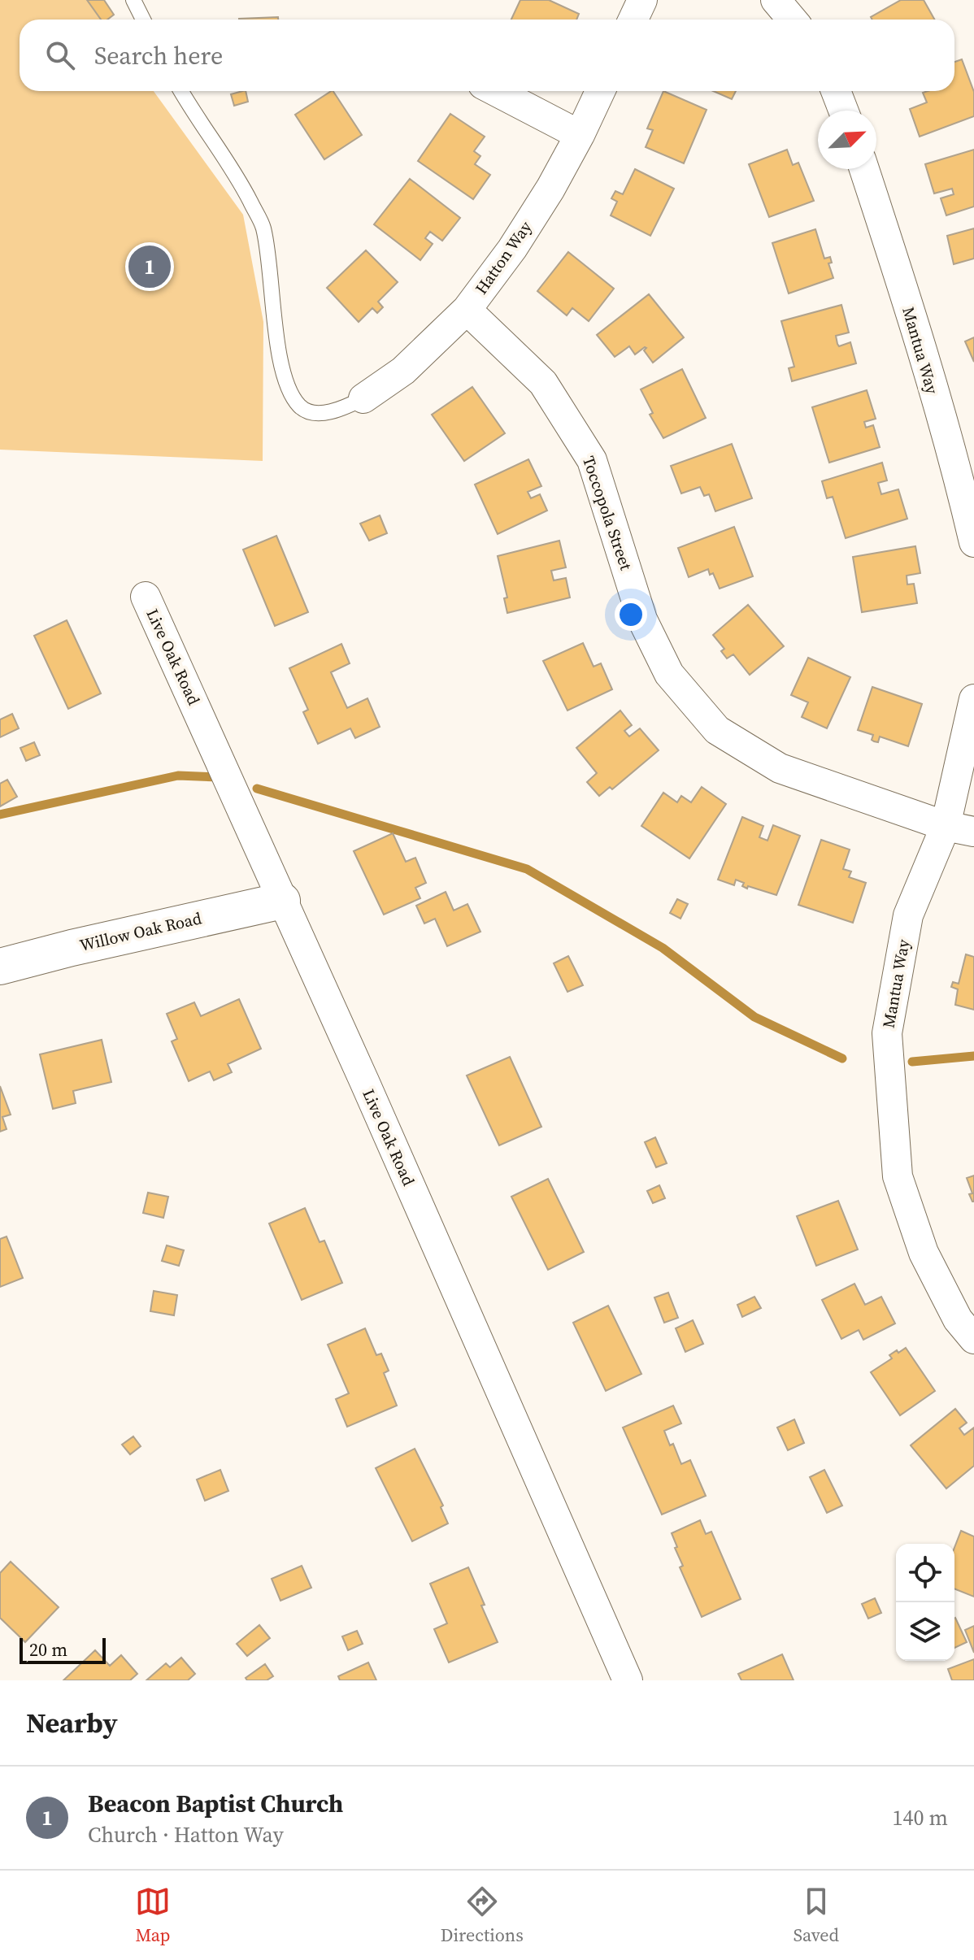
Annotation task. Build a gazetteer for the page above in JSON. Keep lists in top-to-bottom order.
{
  "streets": {
    "street": [
      "Hatton Way",
      "Mantua Way",
      "Toccopola Street",
      "Live Oak Road",
      "Willow Oak Road"
    ]
  },
  "crossings": [
    ["Hatton Way", "Toccopola Street"],
    ["Mantua Way", "Toccopola Street"],
    ["Live Oak Road", "Willow Oak Road"]
  ],
  "scale_bar": "20 m",
  "north": "top right",
  "page": {
    "search": "Search here",
    "pins": "1",
    "scale": "20 m",
    "heading": "Nearby",
    "list": [
      {
        "mark": "1",
        "name": "Beacon Baptist Church",
        "note": "Church · Hatton Way",
        "value": "140 m"
      }
    ],
    "nav": ["Map", "Directions", "Saved"]
  }
}
